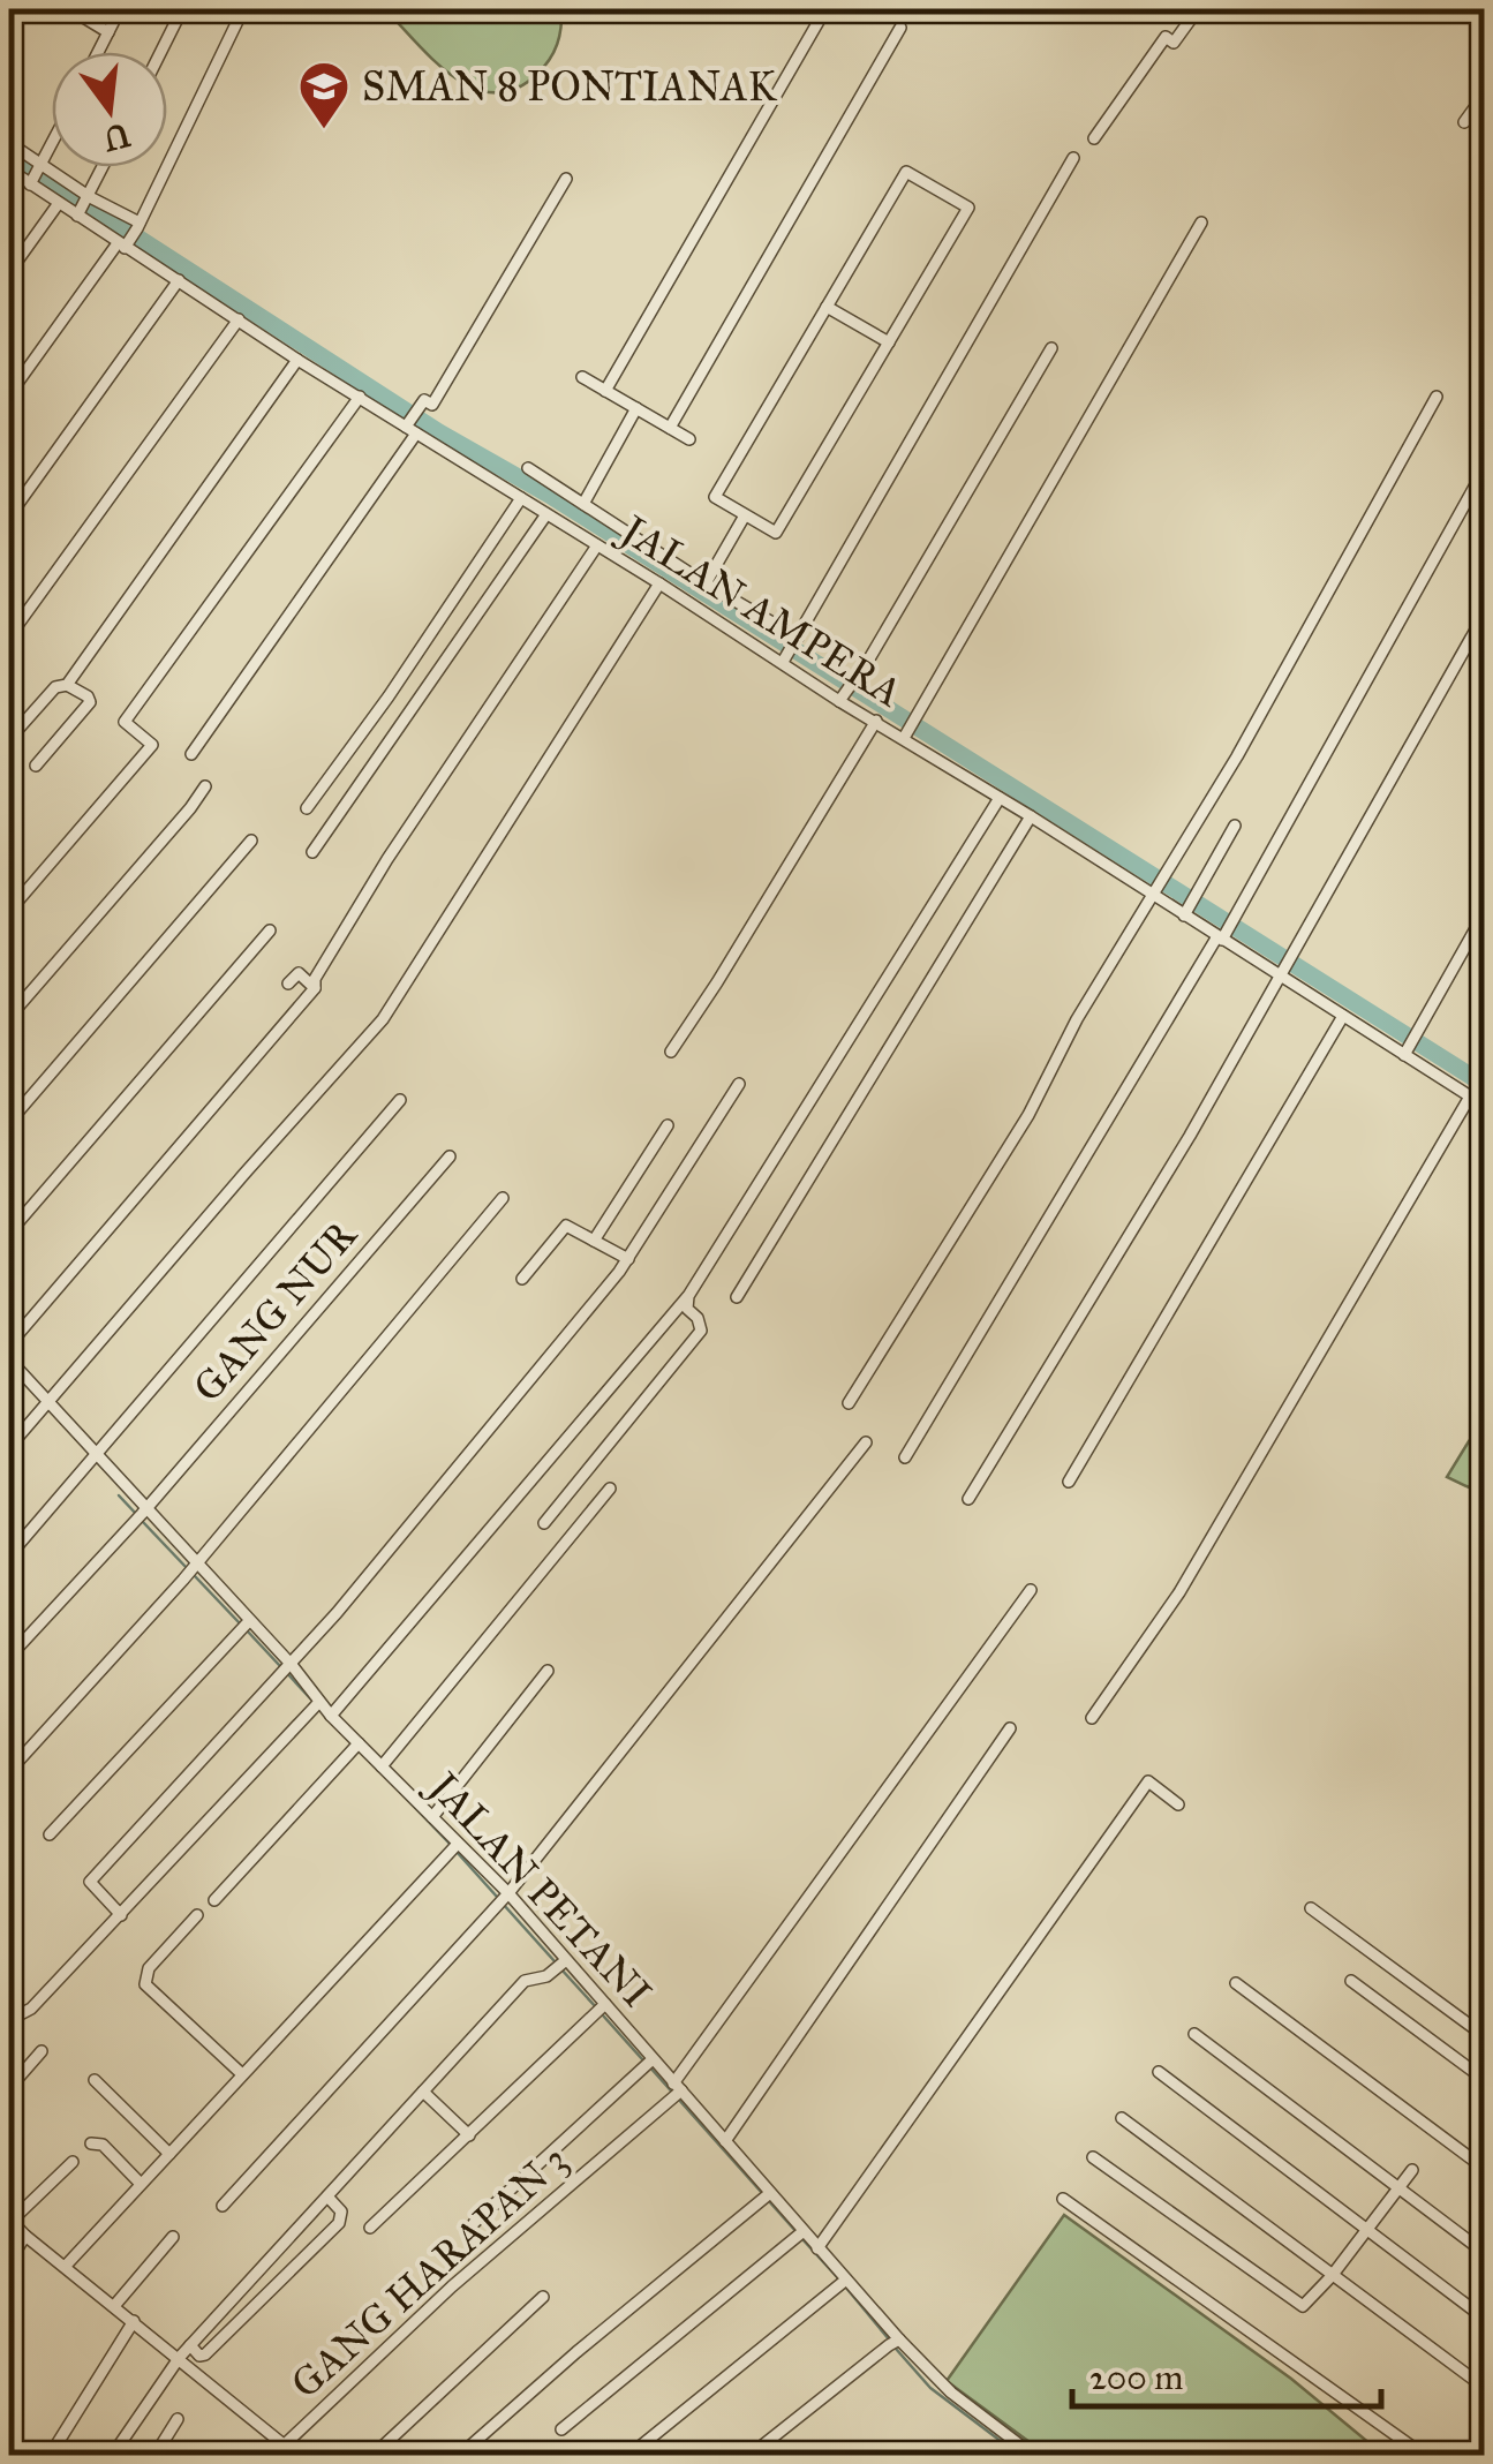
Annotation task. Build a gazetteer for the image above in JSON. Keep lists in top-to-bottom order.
{
  "streets": {
    "street": [
      "JALAN AMPERA",
      "GANG NUR",
      "JALAN PETANI",
      "GANG HARAPAN 3"
    ]
  },
  "crossings": [
    ["GANG NUR", "JALAN PETANI"],
    ["JALAN PETANI", "GANG HARAPAN 3"]
  ],
  "places": {
    "school or university": ["SMAN 8 PONTIANAK"]
  },
  "scale_bar": "200 m",
  "north": "bottom"
}
